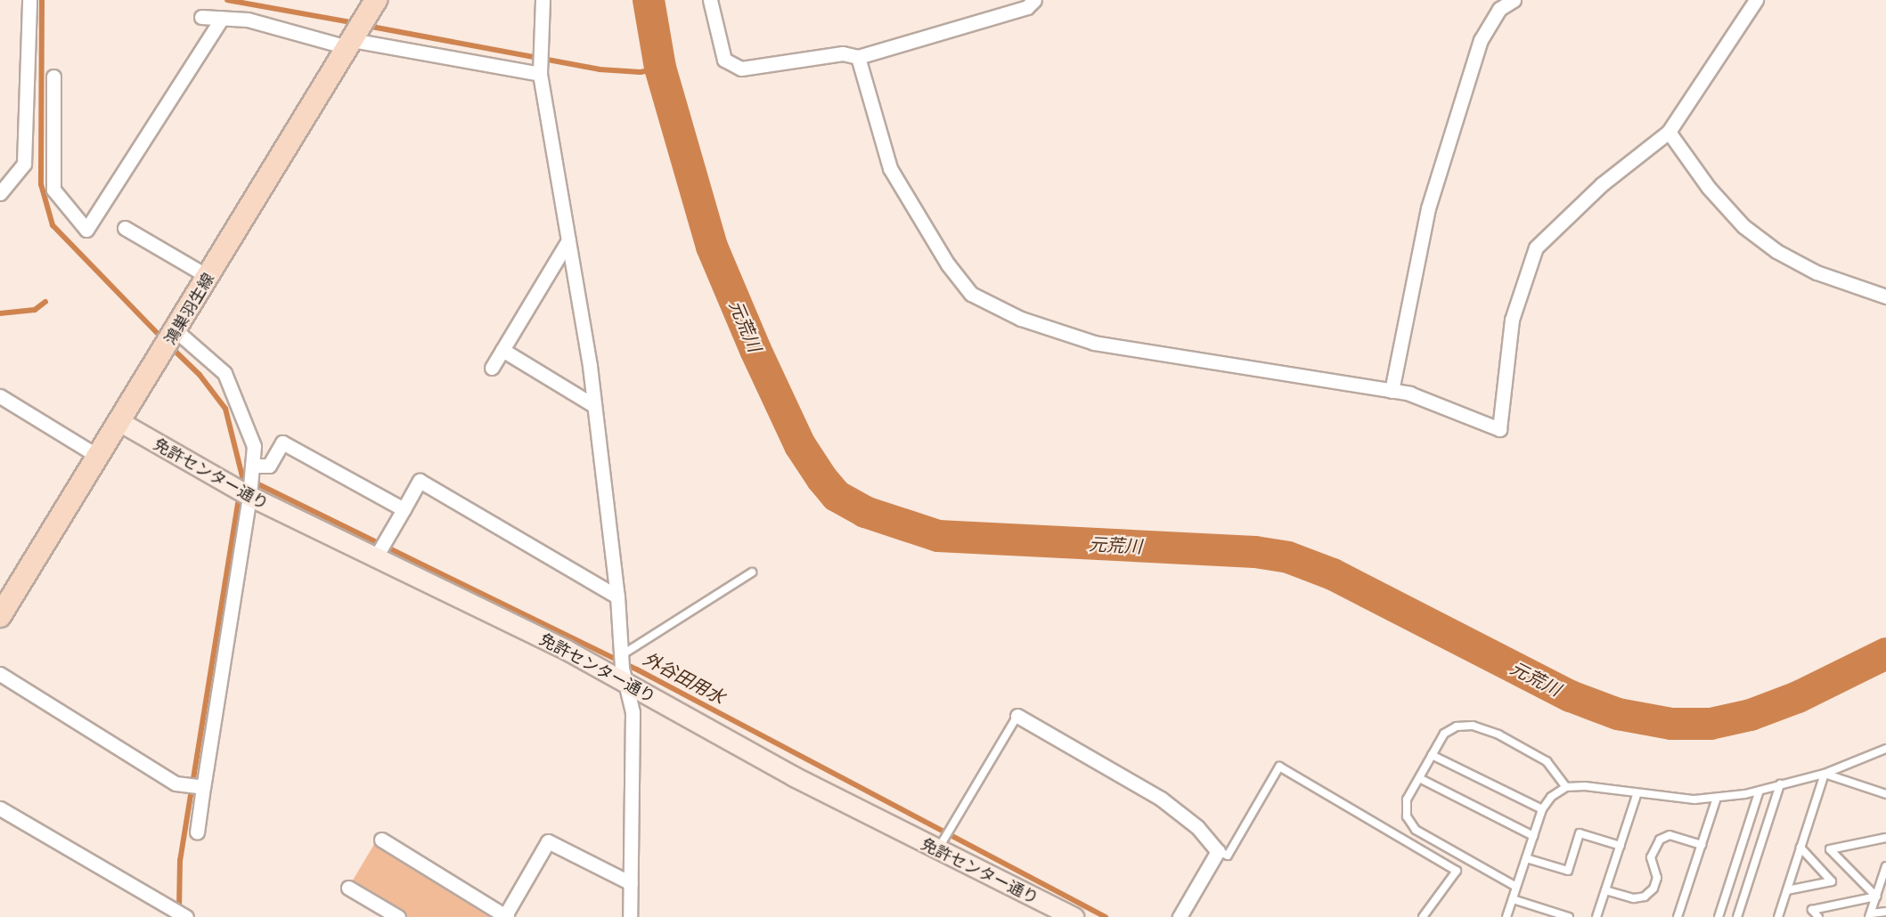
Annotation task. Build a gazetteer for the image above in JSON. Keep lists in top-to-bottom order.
{
  "streets": {
    "main road": ["鴻巣羽生線"],
    "street": ["免許センター通り"]
  },
  "crossings": [
    ["鴻巣羽生線", "免許センター通り"]
  ],
  "water": ["元荒川", "外谷田用水"]
}
